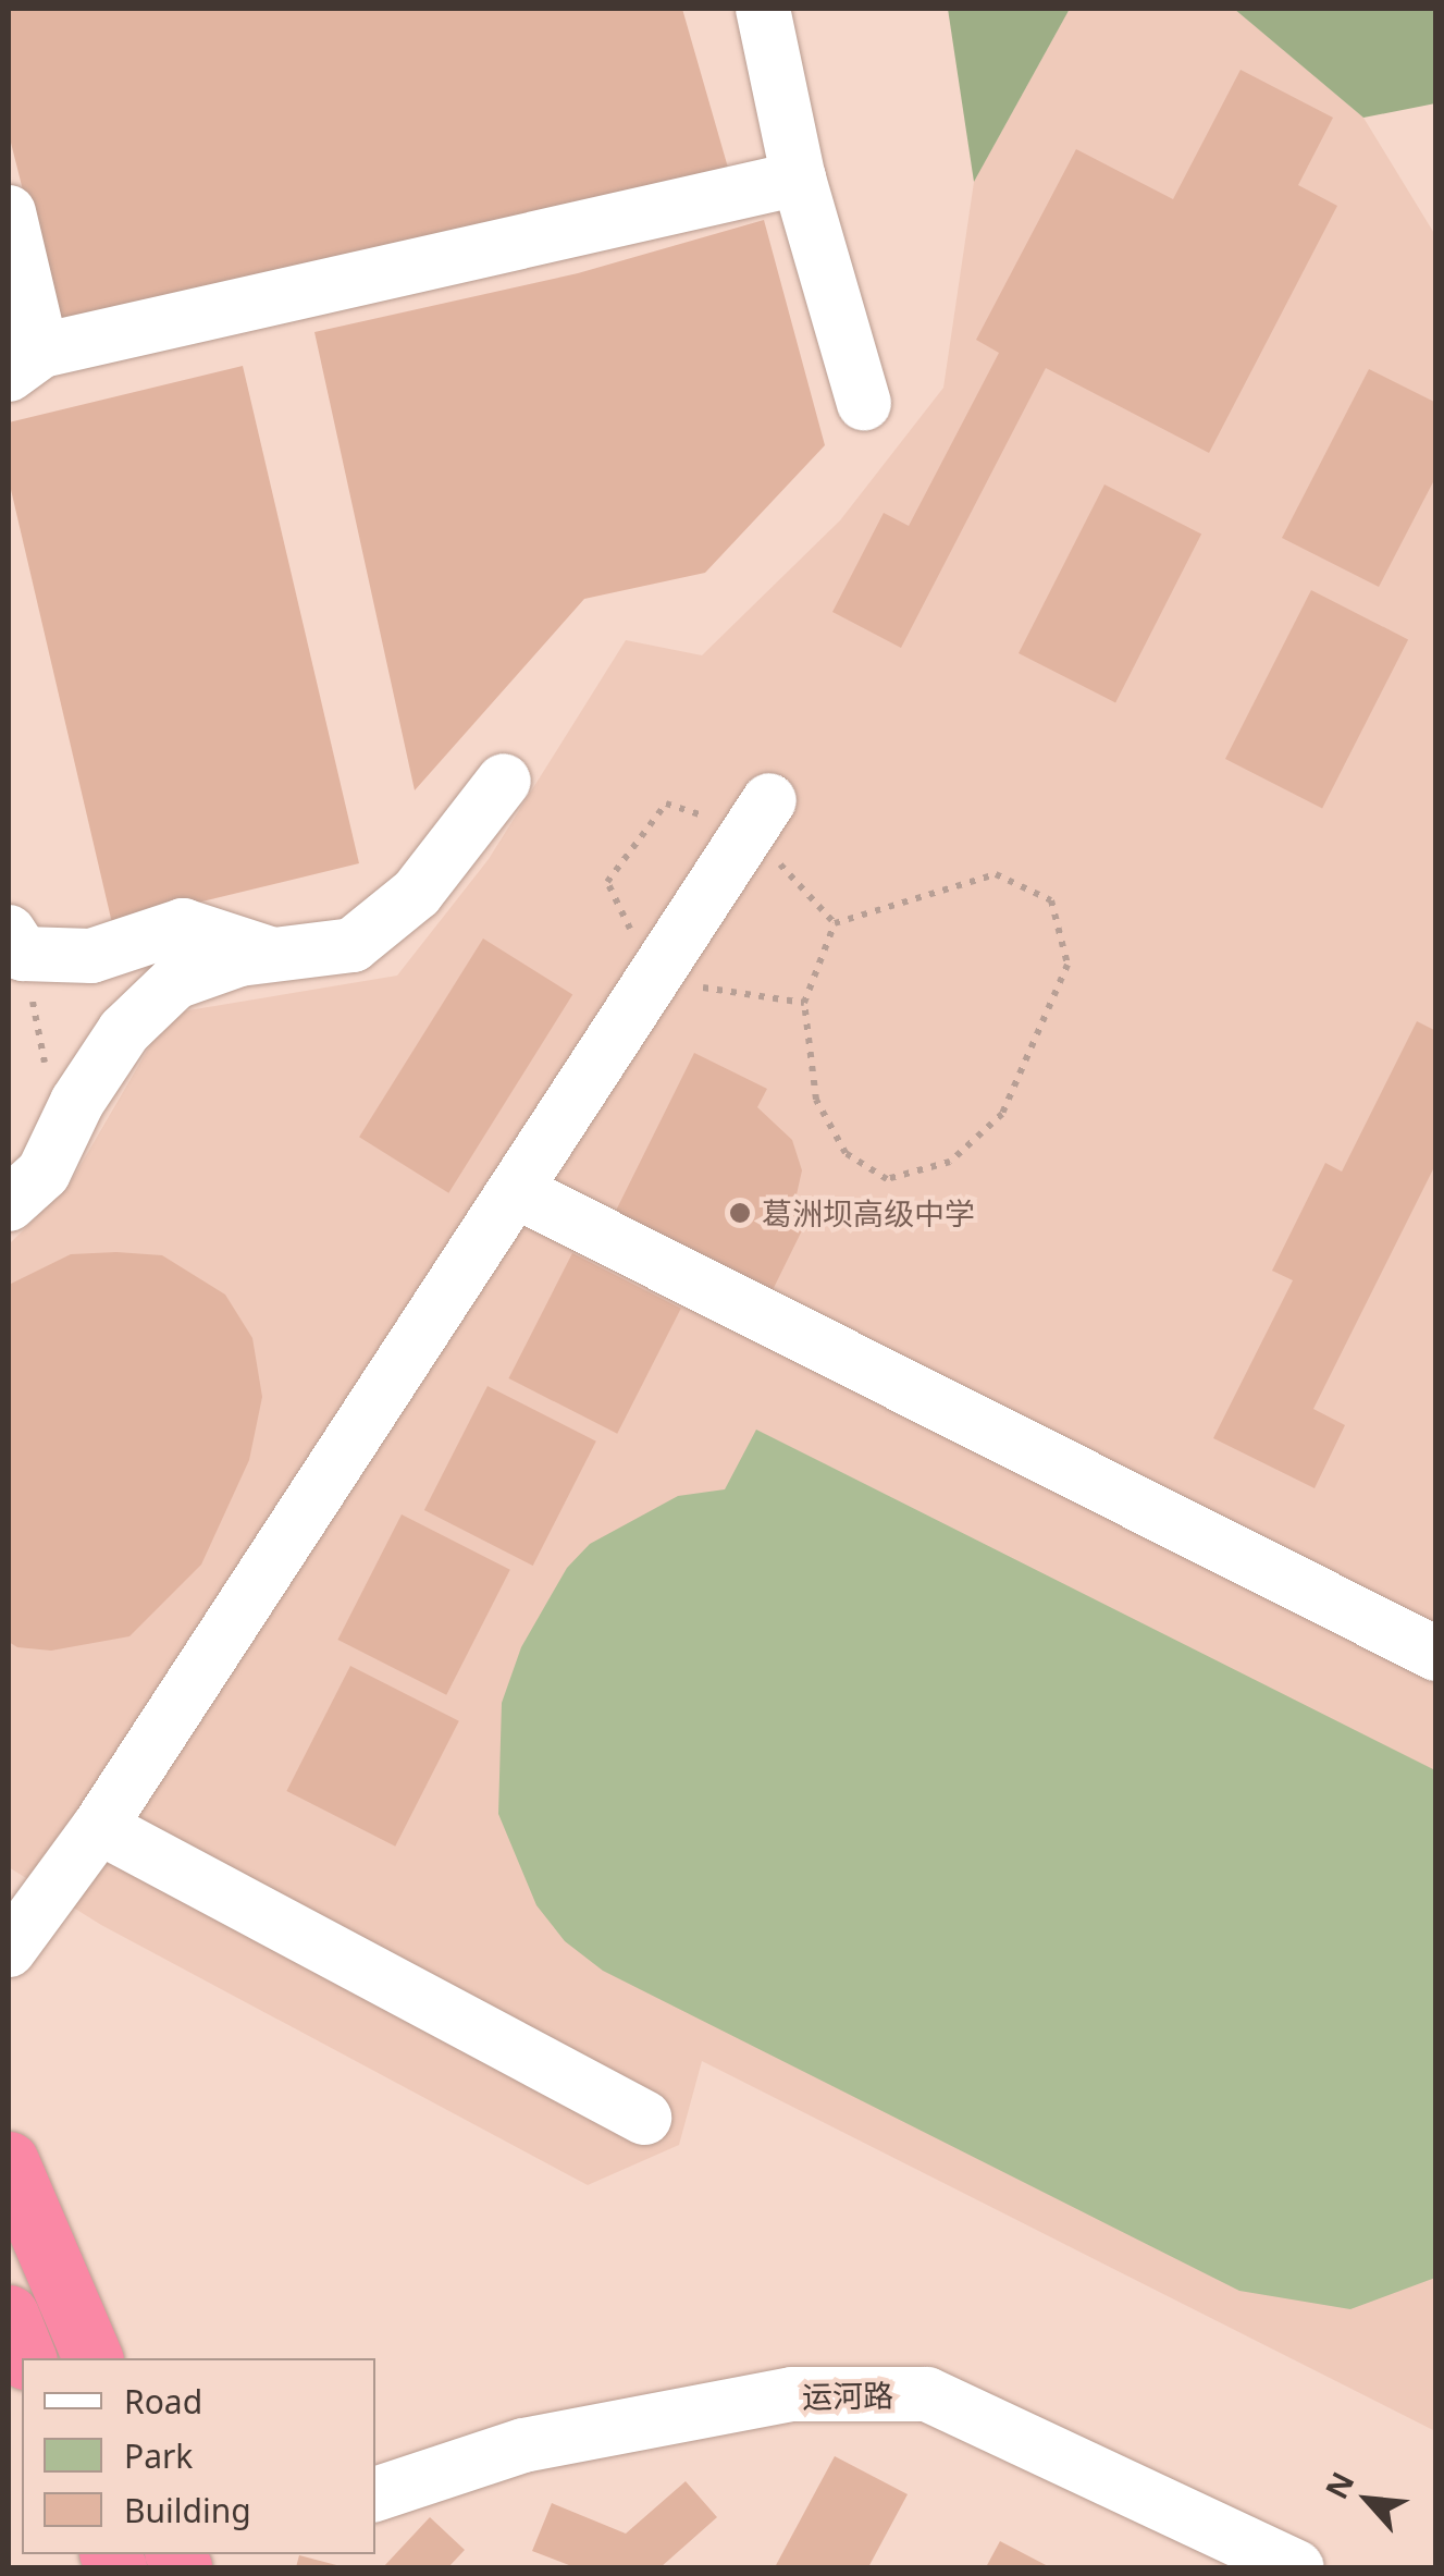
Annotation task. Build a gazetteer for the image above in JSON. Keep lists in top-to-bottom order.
{
  "streets": {
    "street": ["运河路"]
  },
  "places": ["葛洲坝高级中学"],
  "legend": ["Road", "Park", "Building"],
  "north": "top left"
}
